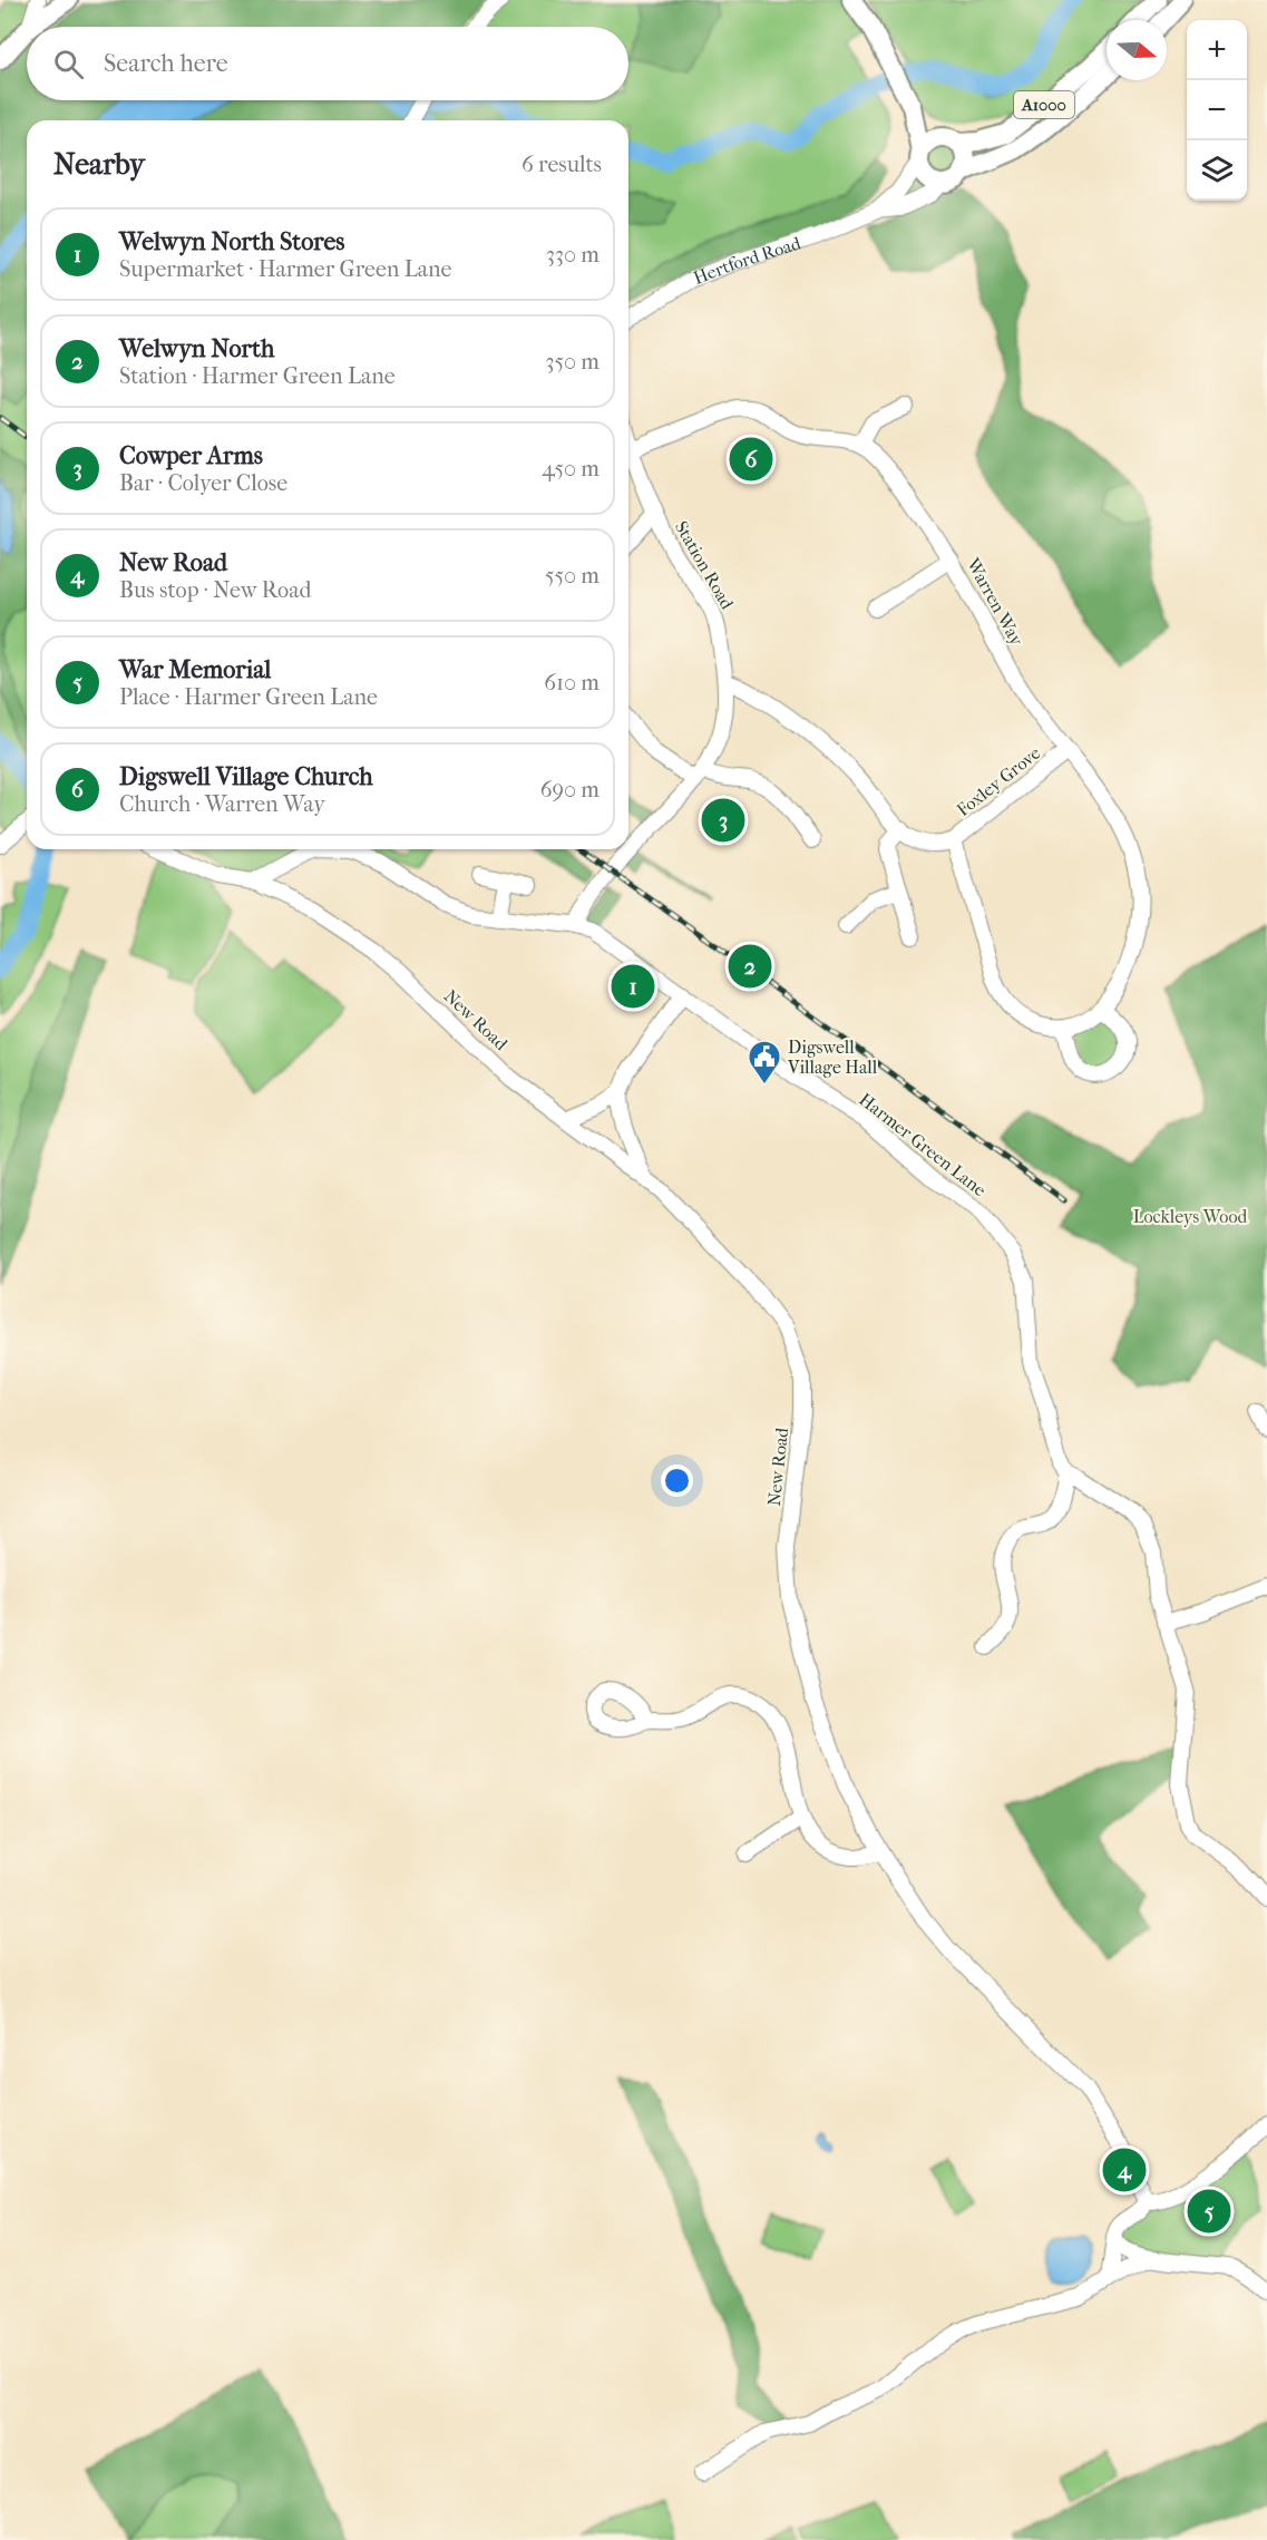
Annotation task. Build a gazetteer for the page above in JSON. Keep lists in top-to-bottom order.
{
  "streets": {
    "main road": ["A1000"],
    "street": [
      "Hertford Road",
      "Station Road",
      "Warren Way",
      "Foxley Grove",
      "New Road",
      "Harmer Green Lane"
    ]
  },
  "crossings": [
    ["A1000", "Hertford Road"],
    ["Station Road", "Harmer Green Lane"],
    ["Warren Way", "Foxley Grove"],
    ["New Road", "Harmer Green Lane"]
  ],
  "parks": ["Lockleys Wood"],
  "places": {
    "public building": ["Digswell Village Hall"]
  },
  "north": "right",
  "page": {
    "map_buttons": ["+", "−"],
    "search": "Search here",
    "heading": ["Nearby", "6 results"],
    "list": [
      {
        "mark": "1",
        "name": "Welwyn North Stores",
        "note": "Supermarket · Harmer Green Lane",
        "value": "330 m"
      },
      {
        "mark": "2",
        "name": "Welwyn North",
        "note": "Station · Harmer Green Lane",
        "value": "350 m"
      },
      {
        "mark": "3",
        "name": "Cowper Arms",
        "note": "Bar · Colyer Close",
        "value": "450 m"
      },
      {
        "mark": "4",
        "name": "New Road",
        "note": "Bus stop · New Road",
        "value": "550 m"
      },
      {
        "mark": "5",
        "name": "War Memorial",
        "note": "Place · Harmer Green Lane",
        "value": "610 m"
      },
      {
        "mark": "6",
        "name": "Digswell Village Church",
        "note": "Church · Warren Way",
        "value": "690 m"
      }
    ],
    "pins": [
      "6",
      "3",
      "2",
      "1",
      "4",
      "5"
    ]
  }
}
